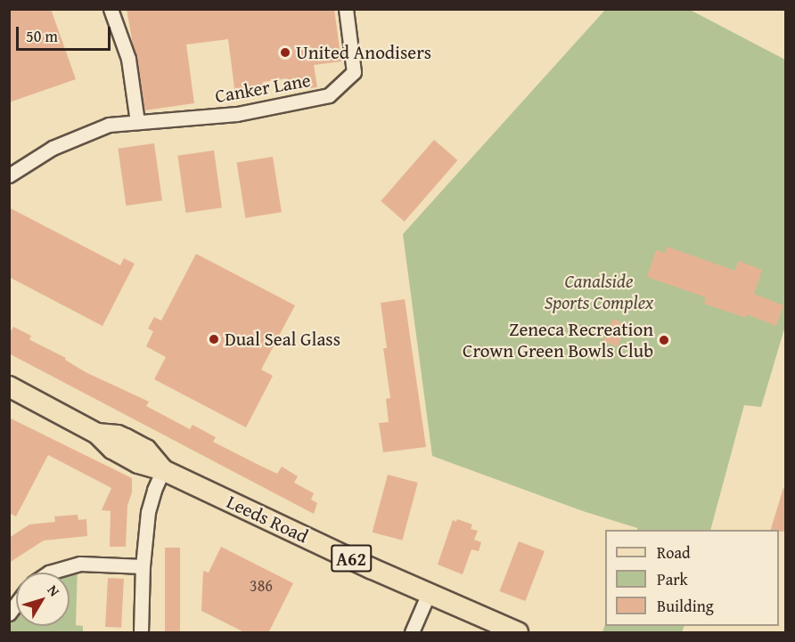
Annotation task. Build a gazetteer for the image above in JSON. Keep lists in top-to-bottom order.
{
  "streets": {
    "main road": ["Leeds Road", "A62"],
    "street": ["Canker Lane"]
  },
  "parks": ["Canalside Sports Complex"],
  "places": ["United Anodisers", "Dual Seal Glass", "Zeneca Recreation Crown Green Bowls Club"],
  "house_numbers": ["386"],
  "legend": ["Road", "Park", "Building"],
  "scale_bar": "50 m",
  "north": "top right"
}
